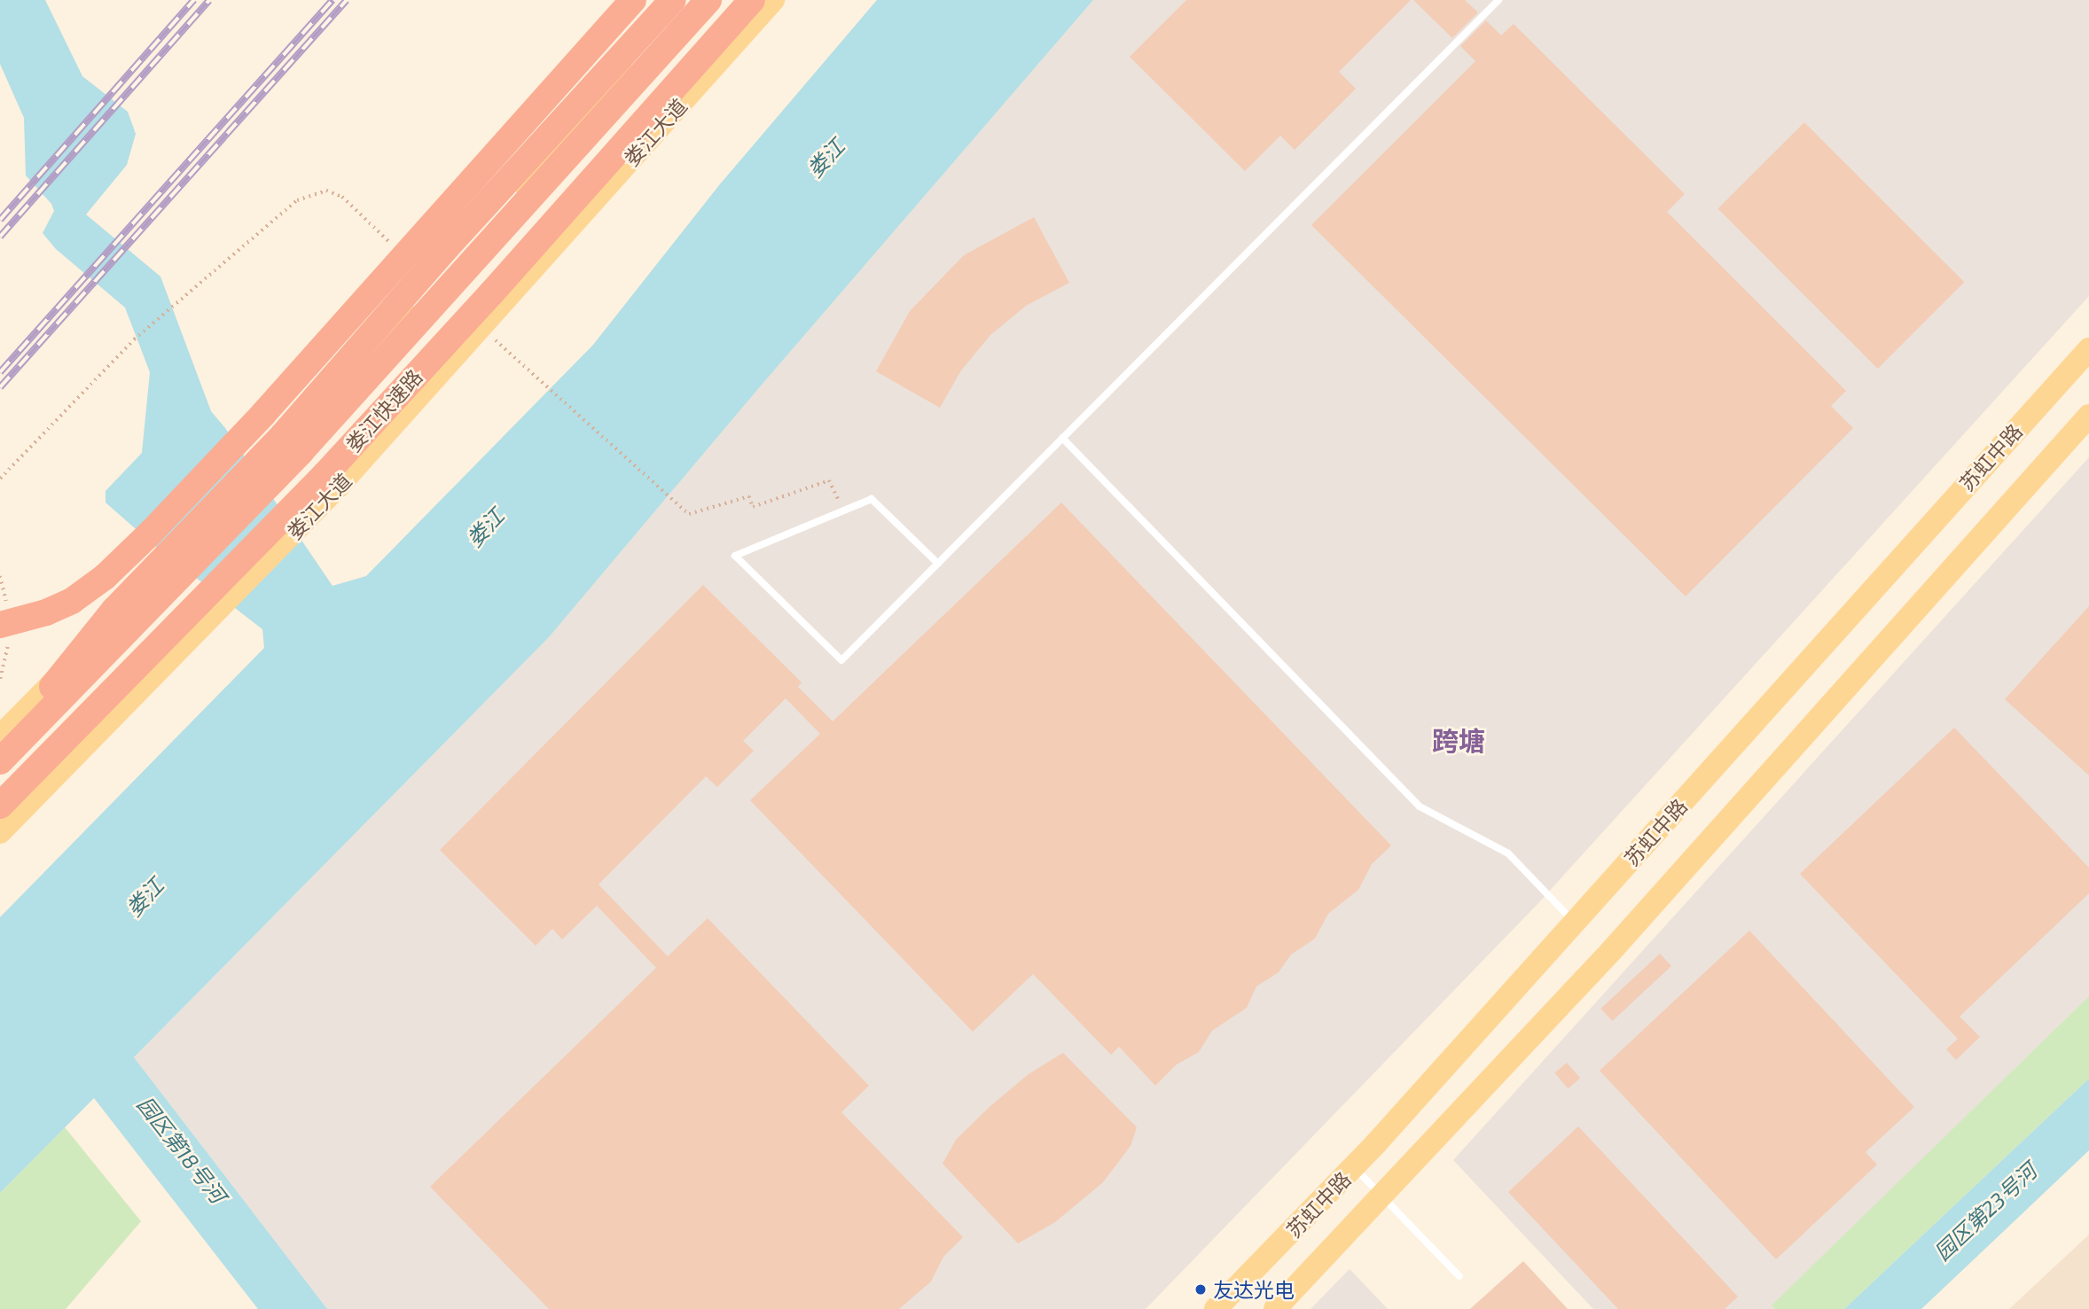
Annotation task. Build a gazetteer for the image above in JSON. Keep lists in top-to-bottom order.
{
  "streets": {
    "highway": ["娄江快速路"],
    "main road": ["娄江大道", "苏虹中路"]
  },
  "districts": ["跨塘"],
  "water": ["娄江", "园区第18号河", "园区第23号河"],
  "places": ["友达光电"]
}
